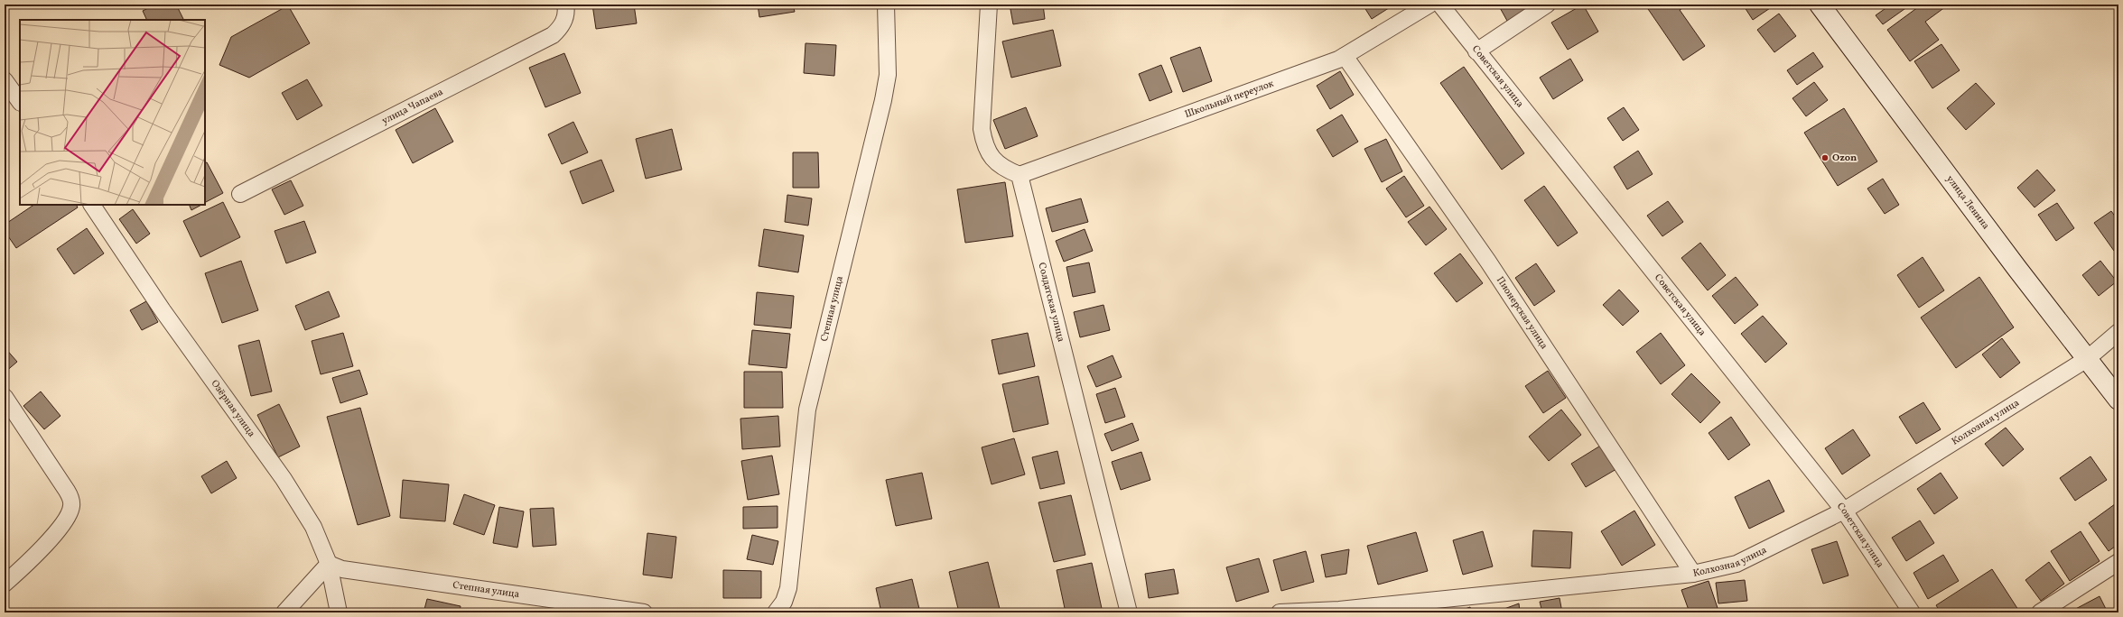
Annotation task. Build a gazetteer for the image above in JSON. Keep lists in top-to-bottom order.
{
  "streets": {
    "main road": ["улица Ленина"],
    "street": [
      "Советская улица",
      "Школьный переулок",
      "улица Чапаева",
      "Солдатская улица",
      "Степная улица",
      "Пионерская улица",
      "Озёрная улица",
      "Колхозная улица"
    ]
  },
  "crossings": [
    ["Советская улица", "Колхозная улица"],
    ["Школьный переулок", "Солдатская улица"],
    ["Школьный переулок", "Пионерская улица"],
    ["улица Ленина", "Колхозная улица"],
    ["Степная улица", "Озёрная улица"],
    ["Пионерская улица", "Колхозная улица"]
  ],
  "places": ["Ozon"]
}
